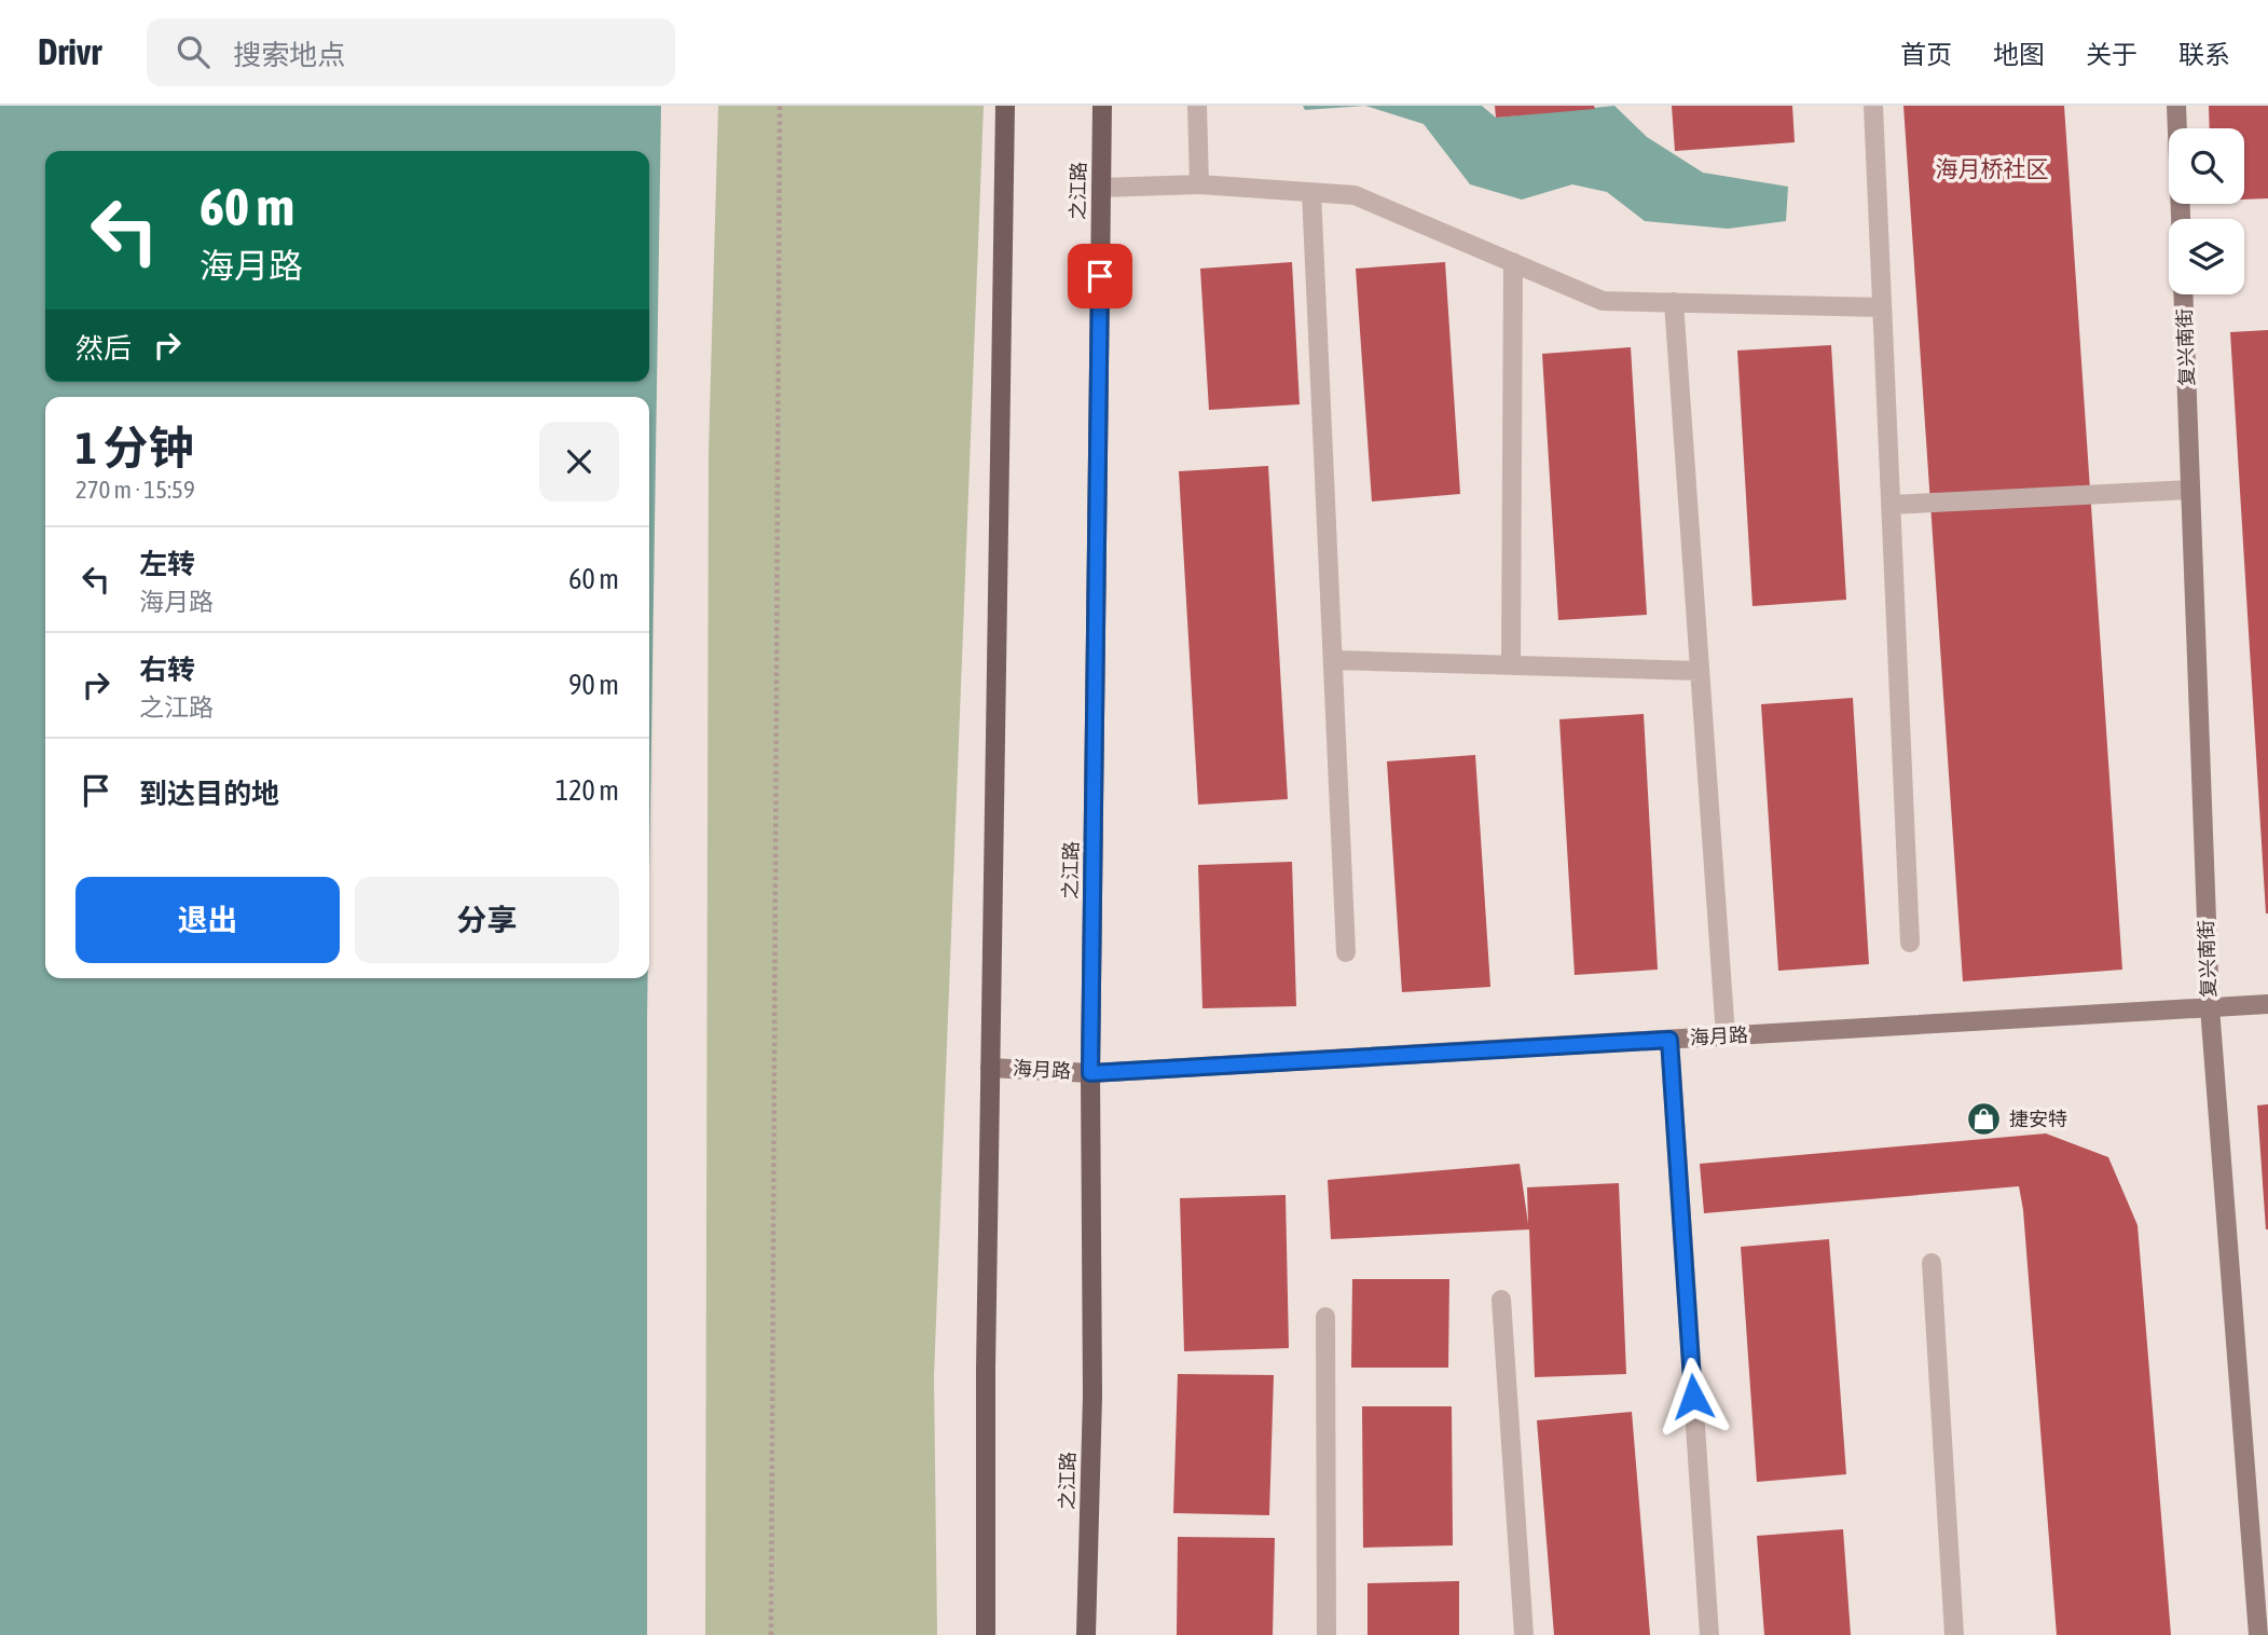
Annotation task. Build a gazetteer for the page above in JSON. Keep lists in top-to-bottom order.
{
  "streets": {
    "main road": ["之江路"],
    "street": ["复兴南街", "海月路"]
  },
  "crossings": [
    ["之江路", "海月路"],
    ["复兴南街", "海月路"]
  ],
  "districts": ["海月桥社区"],
  "places": {
    "shop": ["捷安特"]
  },
  "page": {
    "header": "Drivr",
    "search": "搜索地点",
    "nav": [
      "首页",
      "地图",
      "关于",
      "联系"
    ],
    "turn": ["60 m", "海月路"],
    "then": "然后",
    "heading": ["1 分钟", "270 m · 15:59"],
    "list": [
      {
        "name": "左转",
        "note": "海月路",
        "value": "60 m"
      },
      {
        "name": "右转",
        "note": "之江路",
        "value": "90 m"
      },
      {
        "name": "到达目的地",
        "value": "120 m"
      }
    ],
    "buttons": ["退出", "分享"]
  }
}
